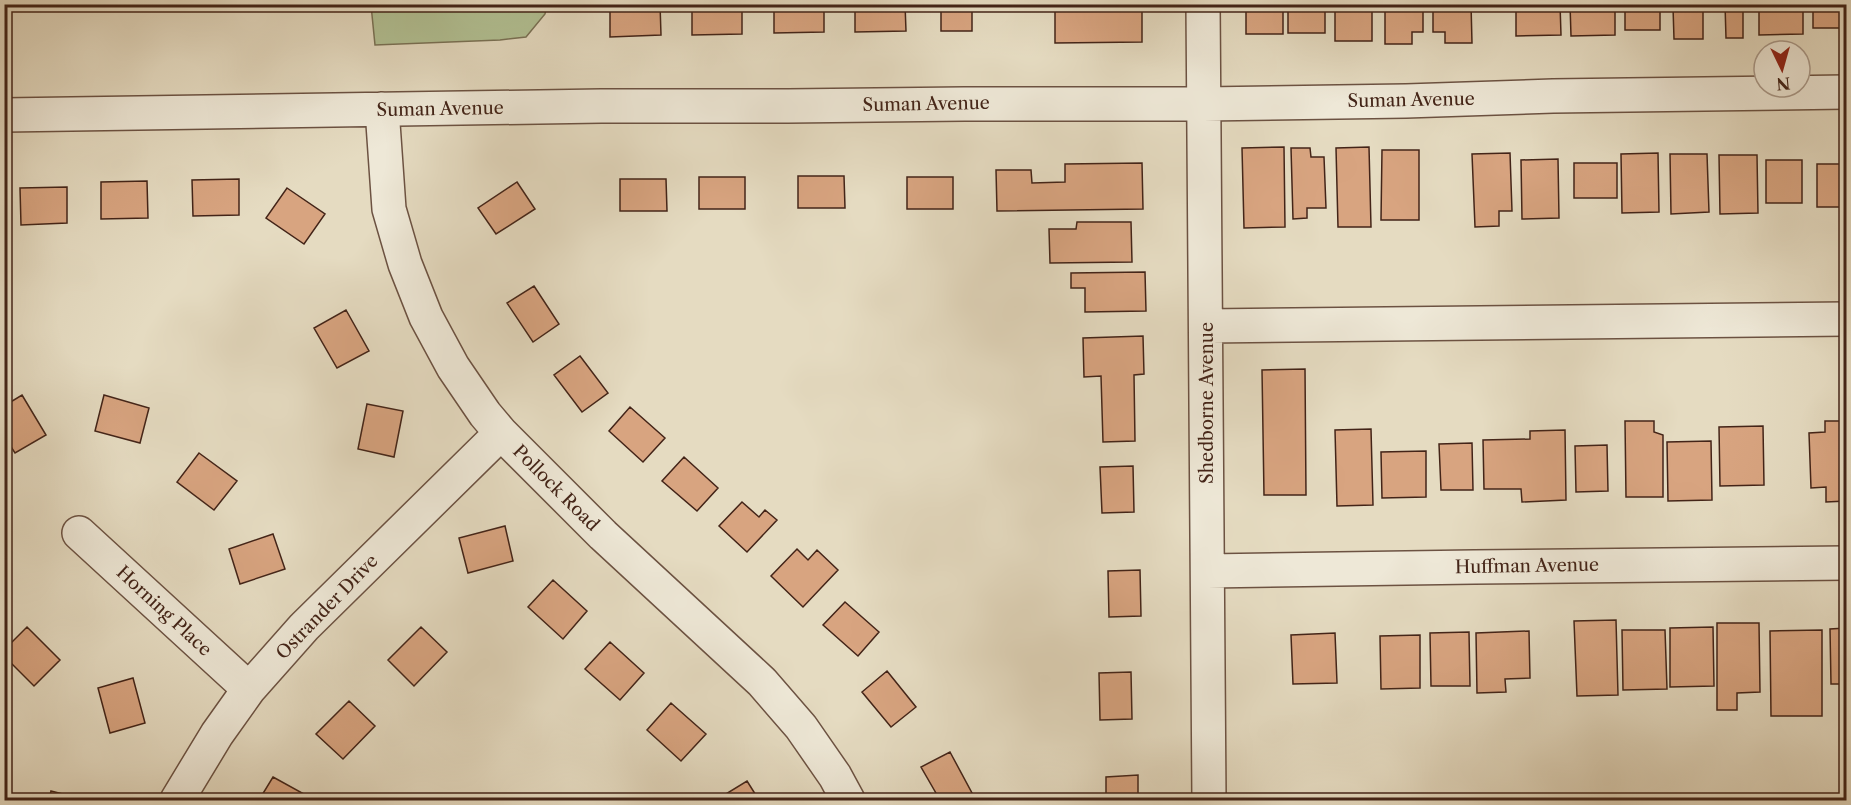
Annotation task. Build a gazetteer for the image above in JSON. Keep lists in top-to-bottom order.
{
  "streets": {
    "street": [
      "Suman Avenue",
      "Shedborne Avenue",
      "Pollock Road",
      "Huffman Avenue",
      "Ostrander Drive",
      "Horning Place"
    ]
  },
  "crossings": [
    ["Suman Avenue", "Shedborne Avenue"],
    ["Suman Avenue", "Pollock Road"],
    ["Shedborne Avenue", "Huffman Avenue"],
    ["Pollock Road", "Ostrander Drive"],
    ["Ostrander Drive", "Horning Place"]
  ],
  "north": "bottom"
}
